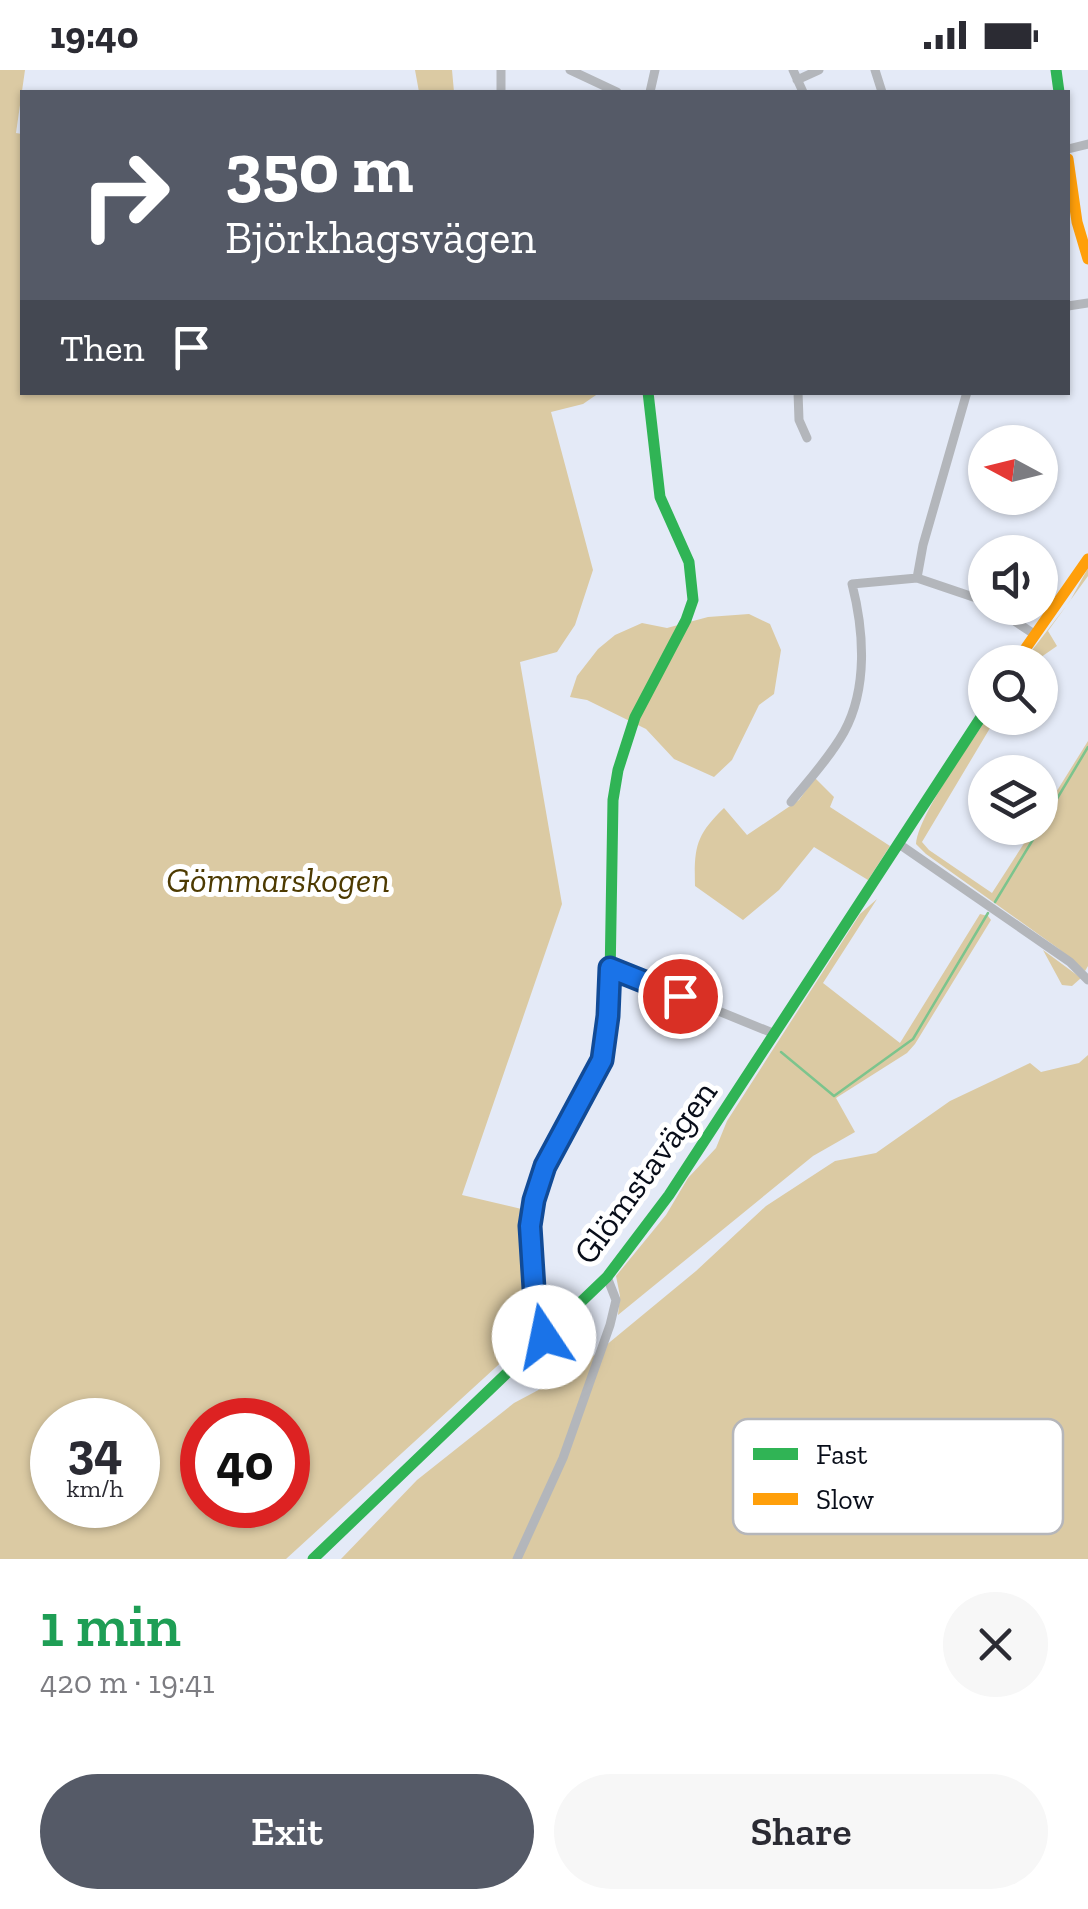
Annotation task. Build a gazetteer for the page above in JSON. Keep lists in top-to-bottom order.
{
  "streets": {
    "main road": ["Glömstavägen"]
  },
  "parks": ["Gömmarskogen"],
  "legend": ["Fast", "Slow"],
  "north": "left",
  "page": {
    "status": "19:40",
    "turn": ["350 m", "Björkhagsvägen"],
    "then": "Then",
    "speed": "34 km/h",
    "limit": "40",
    "heading": ["1 min", "420 m · 19:41"],
    "buttons": ["Exit", "Share"]
  }
}
